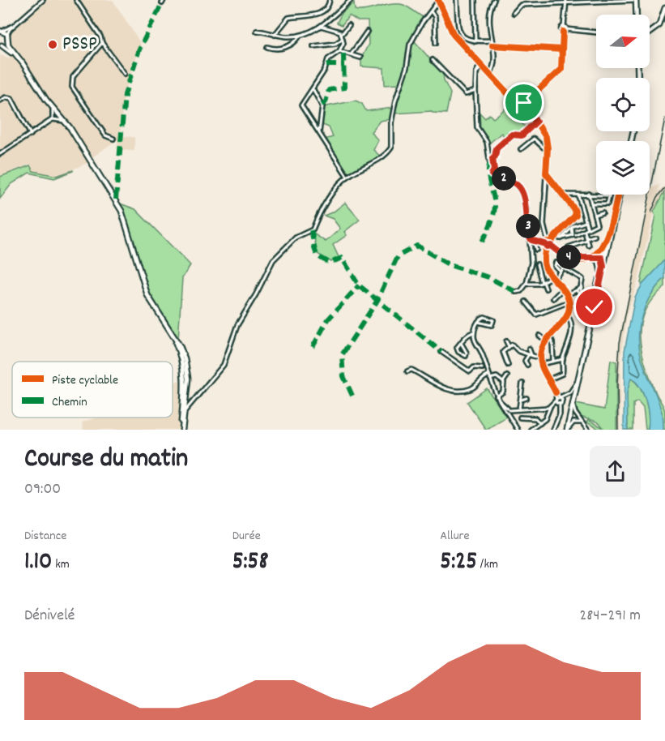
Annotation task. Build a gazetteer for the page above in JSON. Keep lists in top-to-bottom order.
{
  "places": ["PSSP"],
  "legend": ["Piste cyclable", "Chemin"],
  "north": "right",
  "page": {
    "pins": ["2", "3", "4"],
    "heading": ["Course du matin", "09:00"],
    "stats": [
      ["Distance", "1.10 km"],
      ["Durée", "5:58"],
      ["Allure", "5:25 /km"]
    ],
    "chart": ["Dénivelé", "284–291 m"]
  }
}
